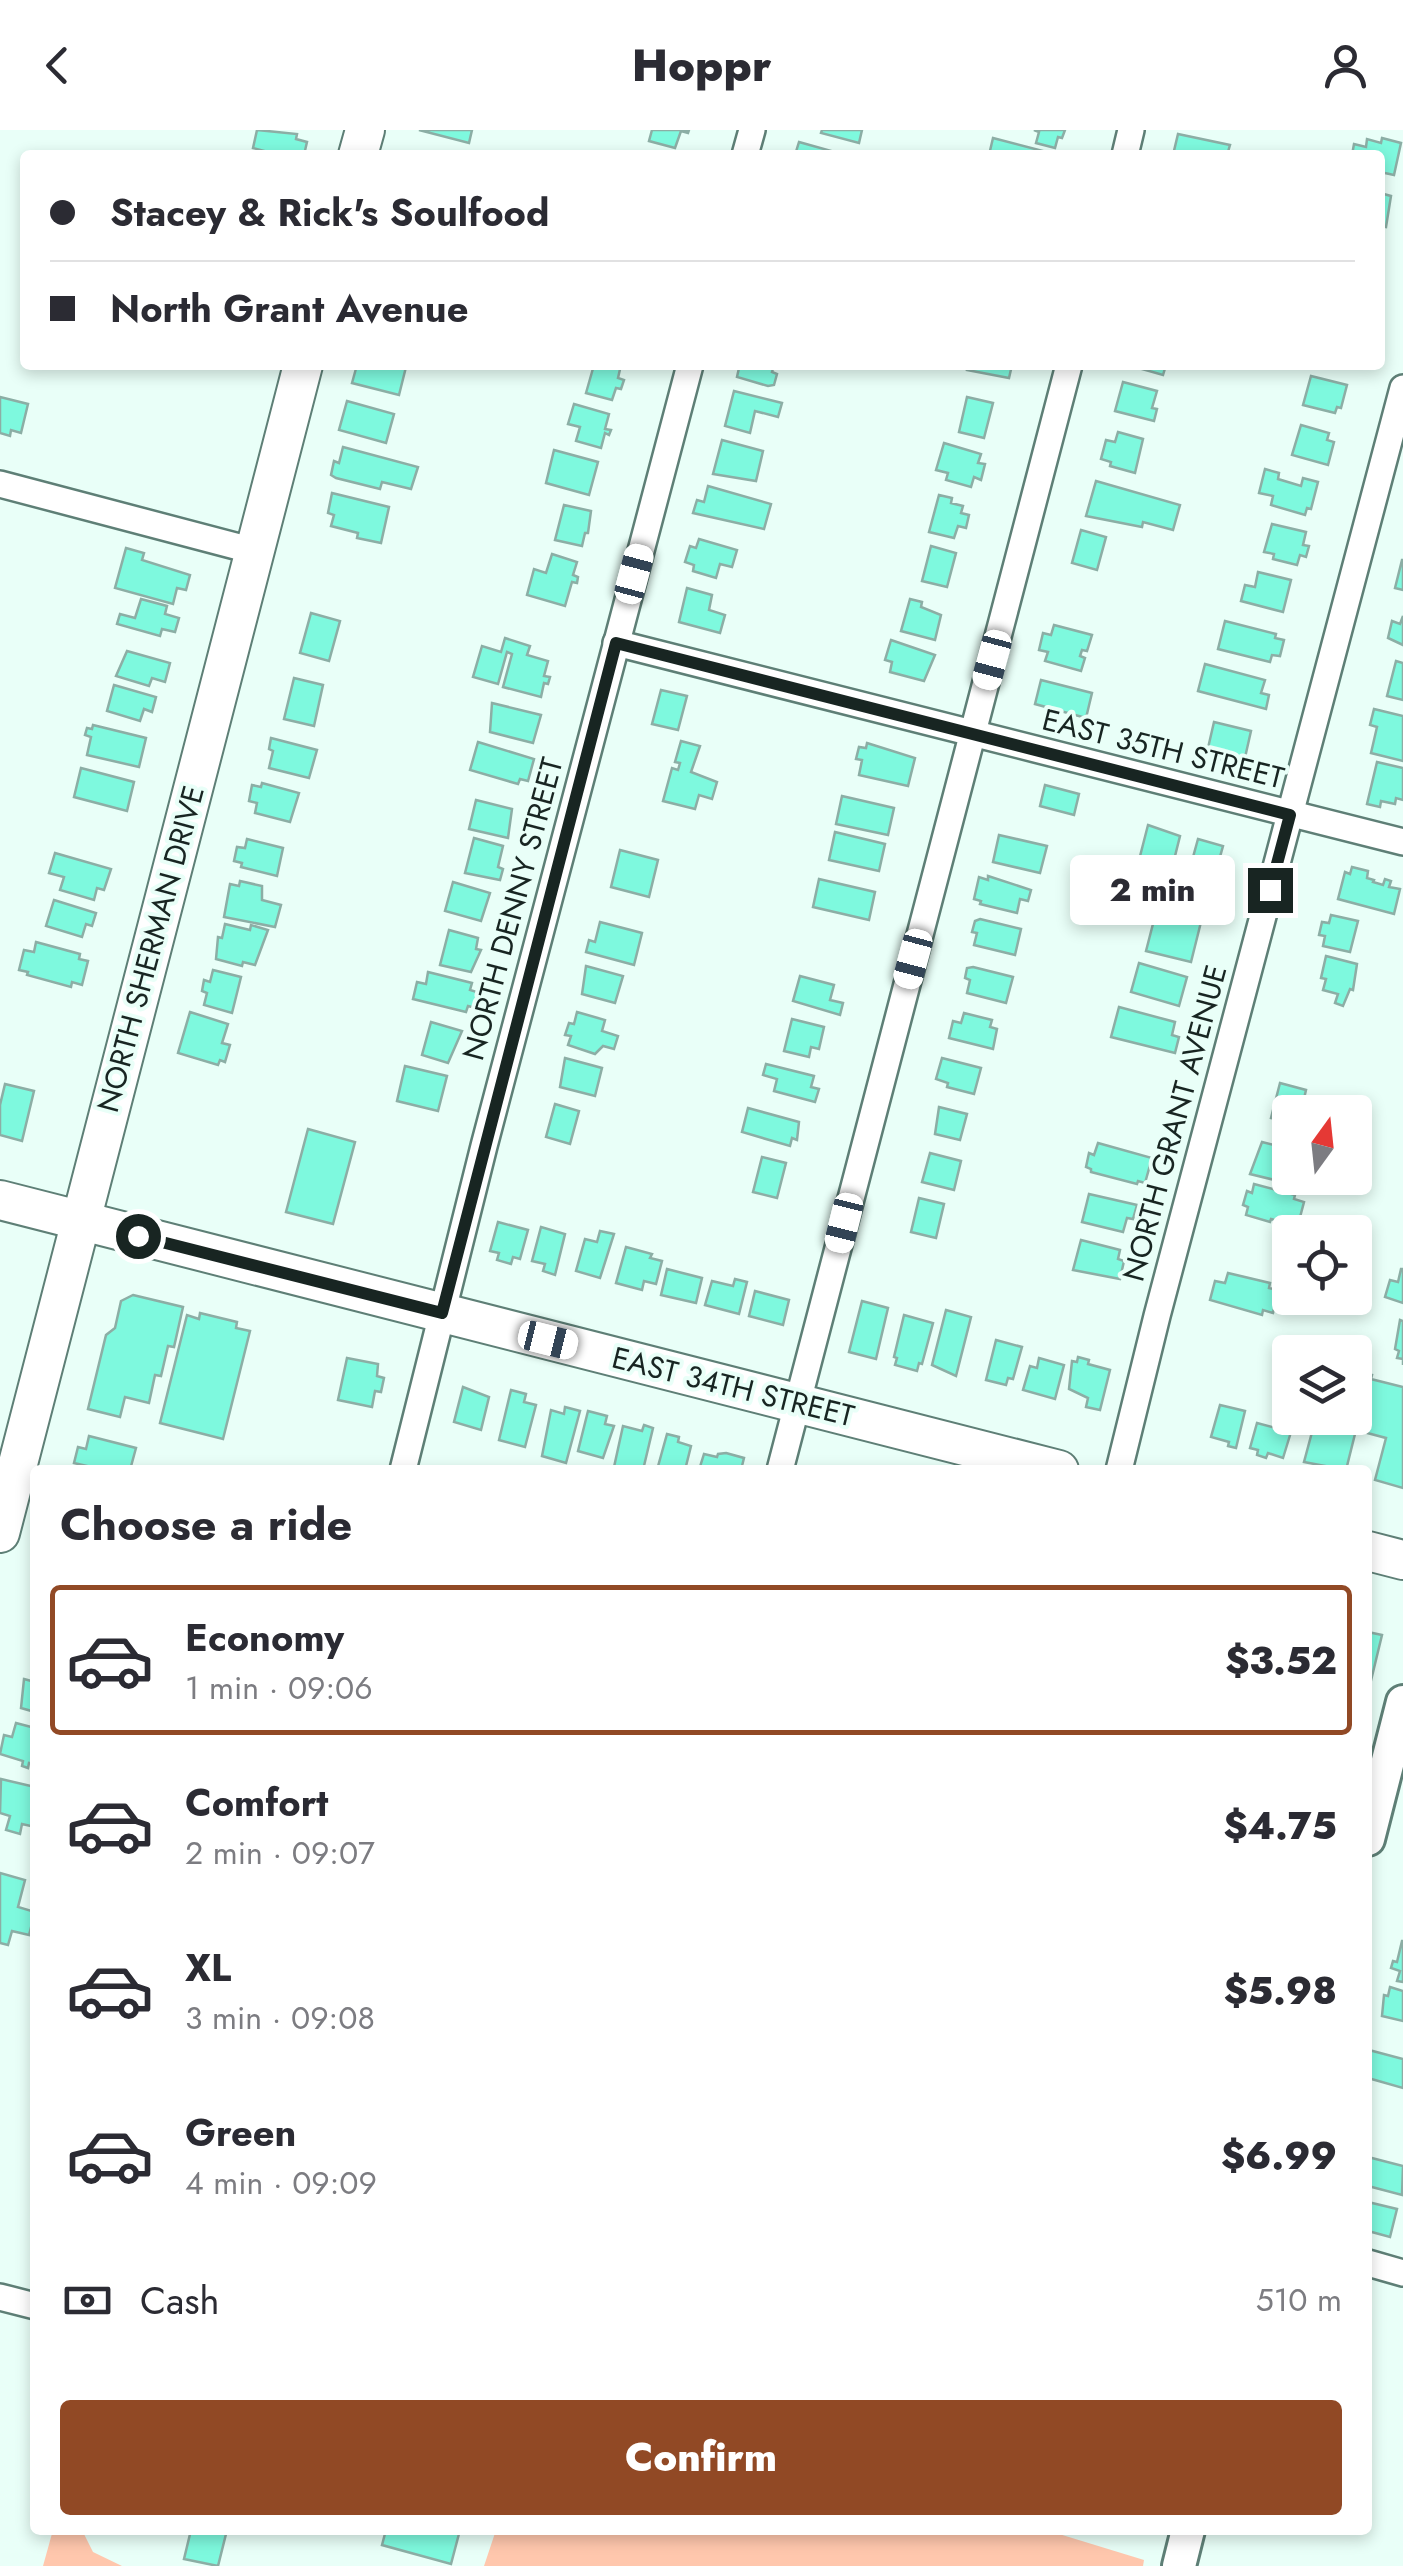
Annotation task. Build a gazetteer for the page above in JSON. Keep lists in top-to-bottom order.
{
  "streets": {
    "main road": ["NORTH SHERMAN DRIVE", "EAST 34TH STREET"],
    "street": ["EAST 35TH STREET", "NORTH DENNY STREET", "NORTH GRANT AVENUE"]
  },
  "crossings": [
    ["EAST 35TH STREET", "NORTH DENNY STREET"],
    ["EAST 35TH STREET", "NORTH GRANT AVENUE"],
    ["NORTH DENNY STREET", "EAST 34TH STREET"],
    ["NORTH SHERMAN DRIVE", "EAST 34TH STREET"]
  ],
  "north": "top",
  "page": {
    "header": "Hoppr",
    "banner": ["Stacey & Rick's Soulfood", "North Grant Avenue"],
    "bubble": "2 min",
    "heading": "Choose a ride",
    "list": [
      {
        "name": "Economy",
        "note": "1 min · 09:06",
        "value": "$3.52"
      },
      {
        "name": "Comfort",
        "note": "2 min · 09:07",
        "value": "$4.75"
      },
      {
        "name": "XL",
        "note": "3 min · 09:08",
        "value": "$5.98"
      },
      {
        "name": "Green",
        "note": "4 min · 09:09",
        "value": "$6.99"
      }
    ],
    "pay": ["Cash", "510 m"],
    "buttons": "Confirm"
  }
}
